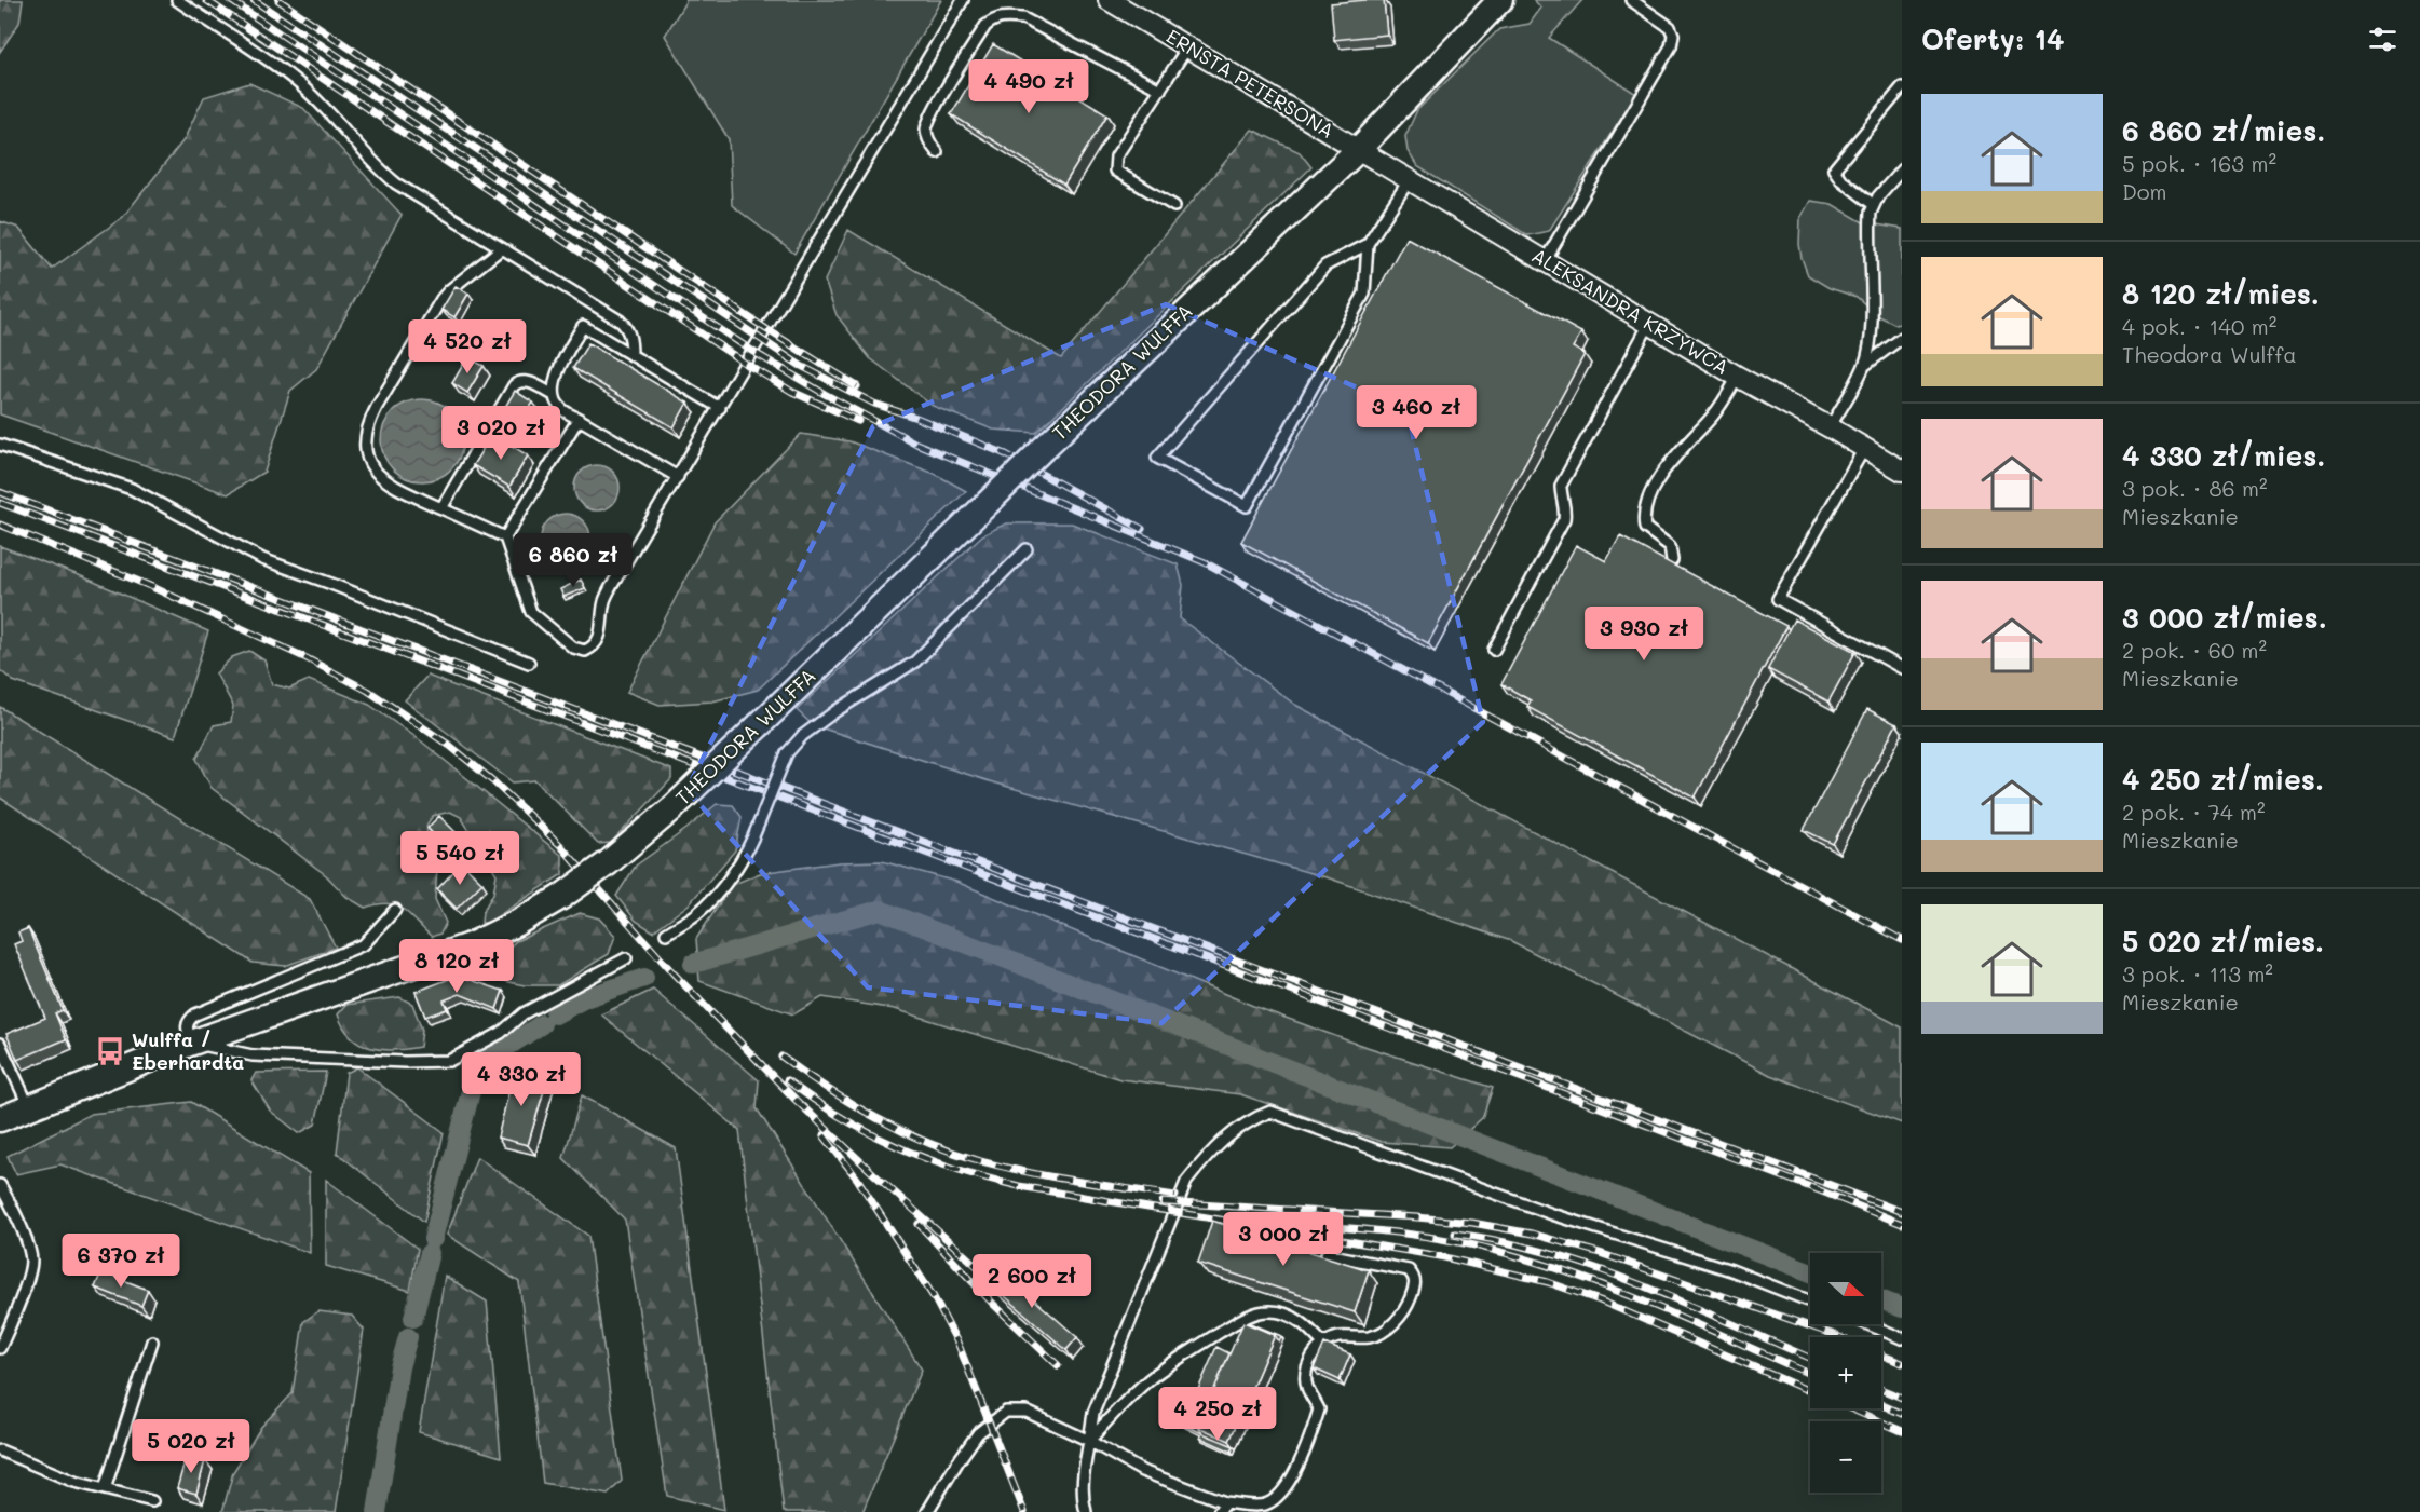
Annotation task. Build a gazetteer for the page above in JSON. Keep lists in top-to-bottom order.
{
  "streets": {
    "street": ["ERNSTA PETERSONA", "ALEKSANDRA KRZYWCA", "THEODORA WULFFA"]
  },
  "crossings": [
    ["ERNSTA PETERSONA", "ALEKSANDRA KRZYWCA"],
    ["ERNSTA PETERSONA", "THEODORA WULFFA"],
    ["ALEKSANDRA KRZYWCA", "THEODORA WULFFA"]
  ],
  "places": {
    "bus stop": ["Wulffa / Eberhardta"]
  },
  "north": "right",
  "page": {
    "heading": "Oferty: 14",
    "price": [
      "4 490 zł",
      "4 520 zł",
      "3 460 zł",
      "3 020 zł",
      "6 860 zł",
      "3 930 zł",
      "5 540 zł",
      "8 120 zł",
      "4 330 zł",
      "3 000 zł",
      "6 370 zł",
      "2 600 zł",
      "4 250 zł",
      "5 020 zł"
    ],
    "list": [
      {
        "name": "6 860 zł/mies.",
        "note": "5 pok. · 163 m² · Dom"
      },
      {
        "name": "8 120 zł/mies.",
        "note": "4 pok. · 140 m² · Theodora Wulffa"
      },
      {
        "name": "4 330 zł/mies.",
        "note": "3 pok. · 86 m² · Mieszkanie"
      },
      {
        "name": "3 000 zł/mies.",
        "note": "2 pok. · 60 m² · Mieszkanie"
      },
      {
        "name": "4 250 zł/mies.",
        "note": "2 pok. · 74 m² · Mieszkanie"
      },
      {
        "name": "5 020 zł/mies.",
        "note": "3 pok. · 113 m² · Mieszkanie"
      }
    ],
    "map_buttons": ["+", "−"]
  }
}
